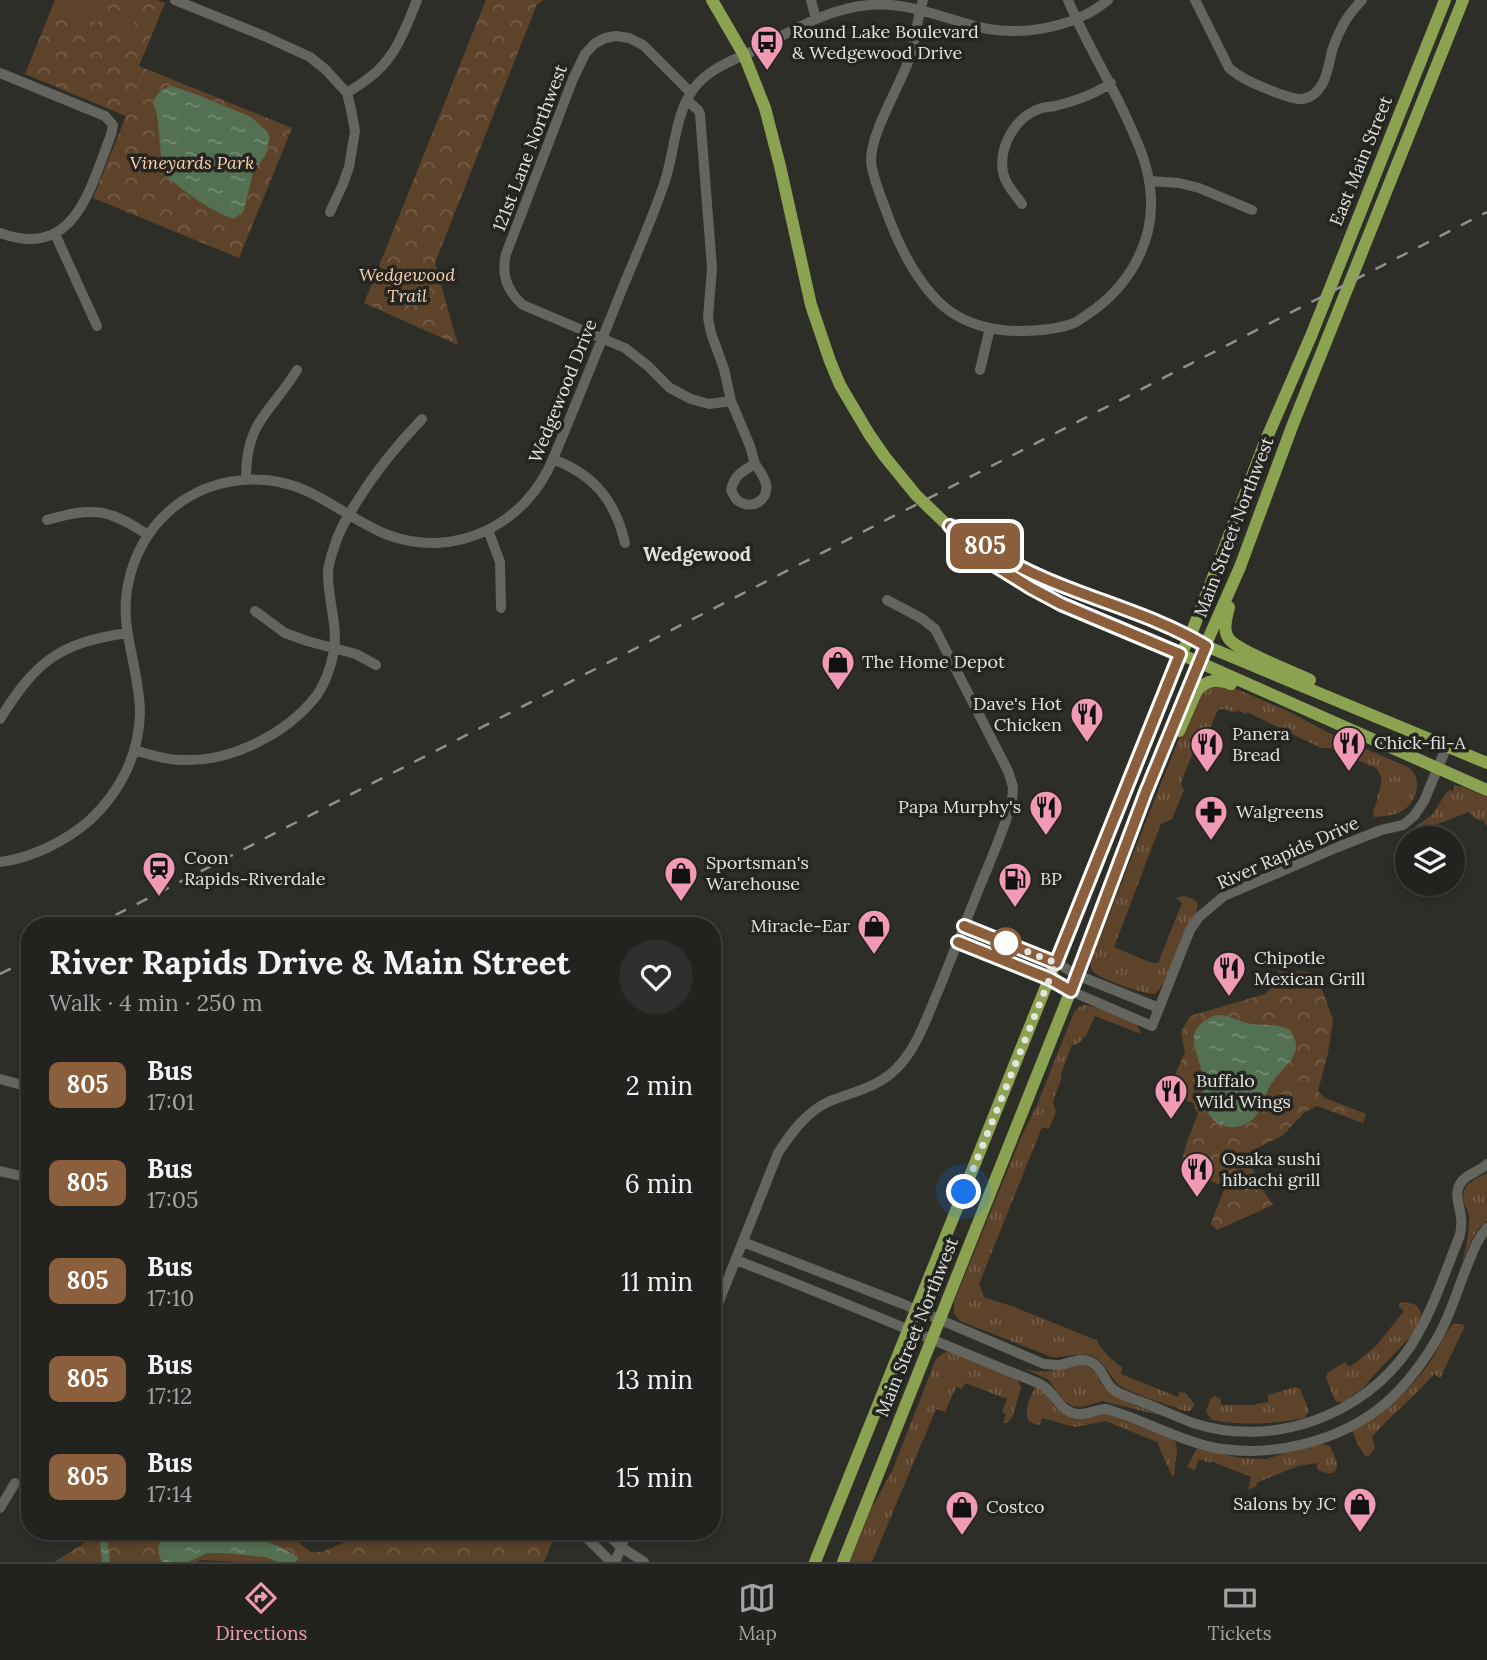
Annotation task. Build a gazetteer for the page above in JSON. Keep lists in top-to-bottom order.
{
  "streets": {
    "main road": ["East Main Street", "Main Street Northwest"],
    "street": ["121st Lane Northwest", "Wedgewood Drive", "River Rapids Drive"]
  },
  "crossings": [
    ["121st Lane Northwest", "Wedgewood Drive"],
    ["East Main Street", "Main Street Northwest"],
    ["Main Street Northwest", "River Rapids Drive"]
  ],
  "districts": ["Wedgewood"],
  "parks": ["Vineyards Park", "Wedgewood Trail"],
  "places": {
    "bus stop": ["Round Lake Boulevard & Wedgewood Drive"],
    "shop": [
      "The Home Depot",
      "Sportsman's Warehouse",
      "Miracle-Ear",
      "Salons by JC",
      "Costco"
    ],
    "restaurant": [
      "Dave's Hot Chicken",
      "Chick-fil-A",
      "Panera Bread",
      "Papa Murphy's",
      "Chipotle Mexican Grill",
      "Buffalo Wild Wings",
      "Osaka sushi hibachi grill"
    ],
    "pharmacy": ["Walgreens"],
    "station": ["Coon Rapids-Riverdale"],
    "fuel station": ["BP"]
  },
  "lines": ["bus line 805"],
  "page": {
    "on_map": "805",
    "heading": ["River Rapids Drive & Main Street", "Walk · 4 min · 250 m"],
    "list": [
      {
        "mark": "805",
        "name": "Bus",
        "note": "17:01",
        "value": "2 min"
      },
      {
        "mark": "805",
        "name": "Bus",
        "note": "17:05",
        "value": "6 min"
      },
      {
        "mark": "805",
        "name": "Bus",
        "note": "17:10",
        "value": "11 min"
      },
      {
        "mark": "805",
        "name": "Bus",
        "note": "17:12",
        "value": "13 min"
      },
      {
        "mark": "805",
        "name": "Bus",
        "note": "17:14",
        "value": "15 min"
      }
    ],
    "tabs": ["Directions", "Map", "Tickets"]
  }
}
